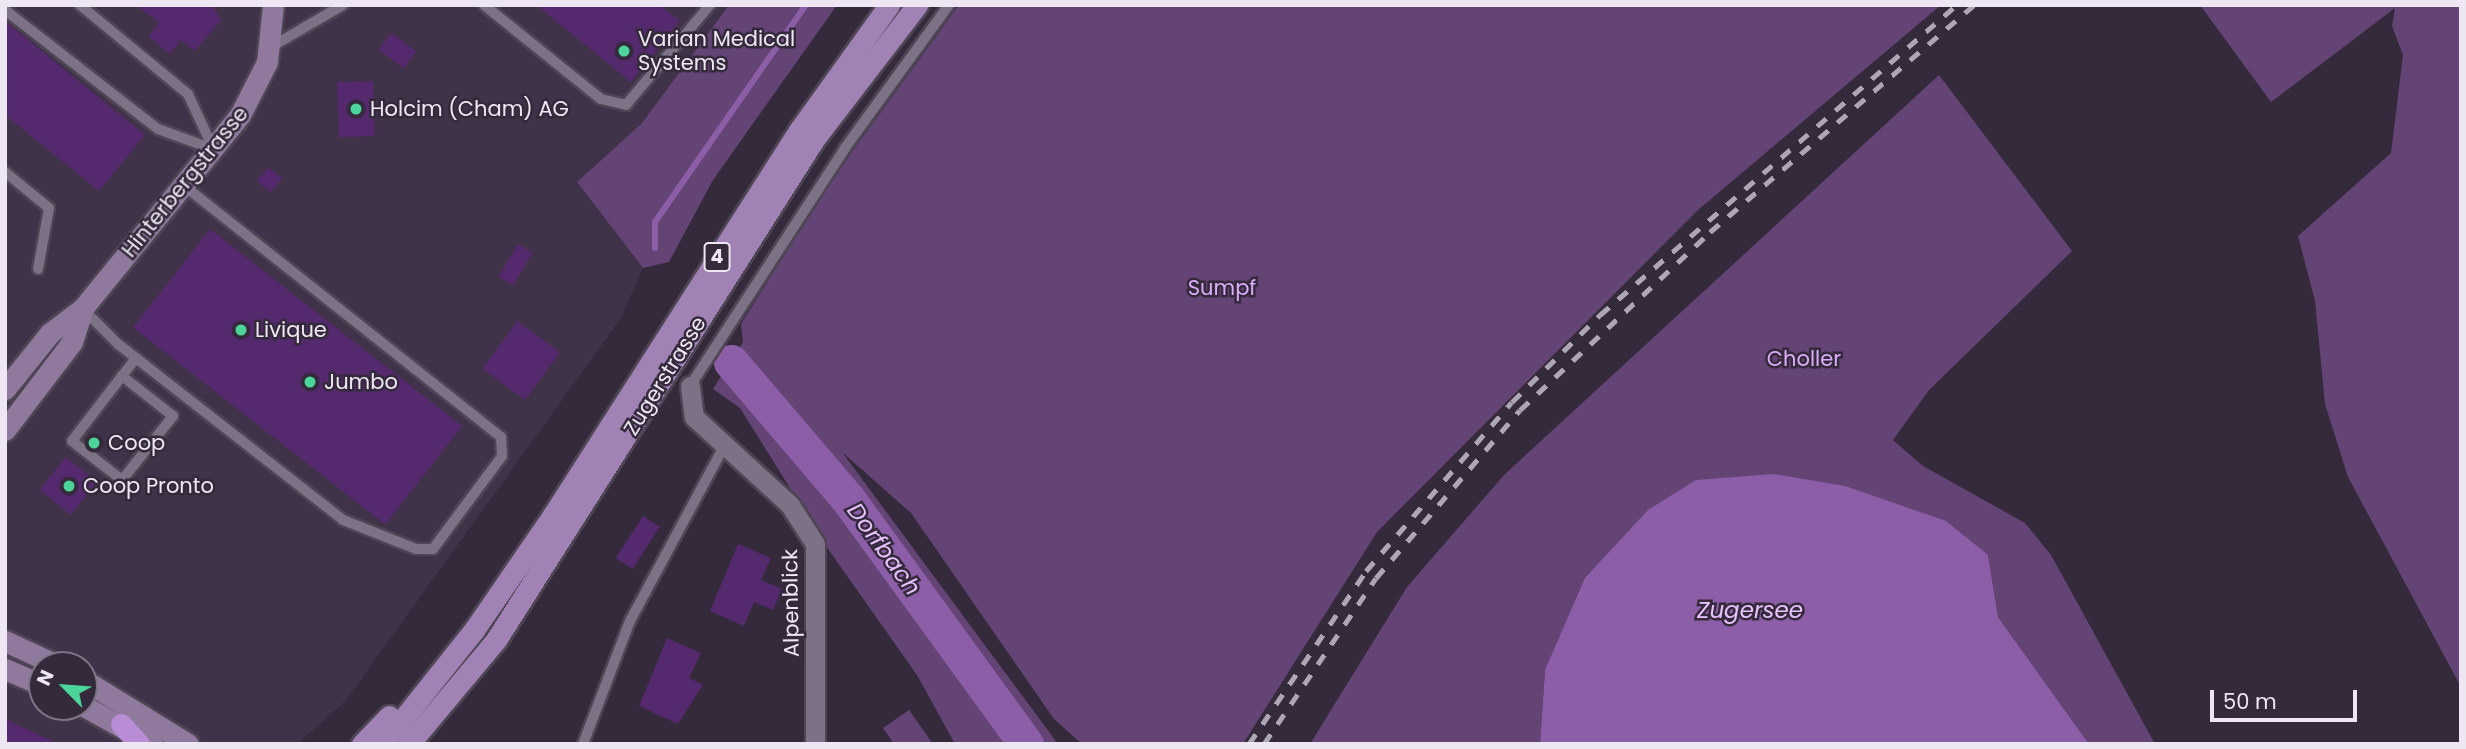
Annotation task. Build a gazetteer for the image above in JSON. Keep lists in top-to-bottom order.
{
  "streets": {
    "main road": ["4", "Zugerstrasse"],
    "street": ["Hinterbergstrasse", "Alpenblick"]
  },
  "crossings": [
    ["4", "Zugerstrasse"],
    ["Zugerstrasse", "Alpenblick"]
  ],
  "water": ["Dorfbach", "Zugersee"],
  "parks": ["Sumpf", "Choller"],
  "places": [
    "Varian Medical Systems",
    "Holcim (Cham) AG",
    "Livique",
    "Jumbo",
    "Coop",
    "Coop Pronto"
  ],
  "scale_bar": "50 m",
  "north": "top left"
}
